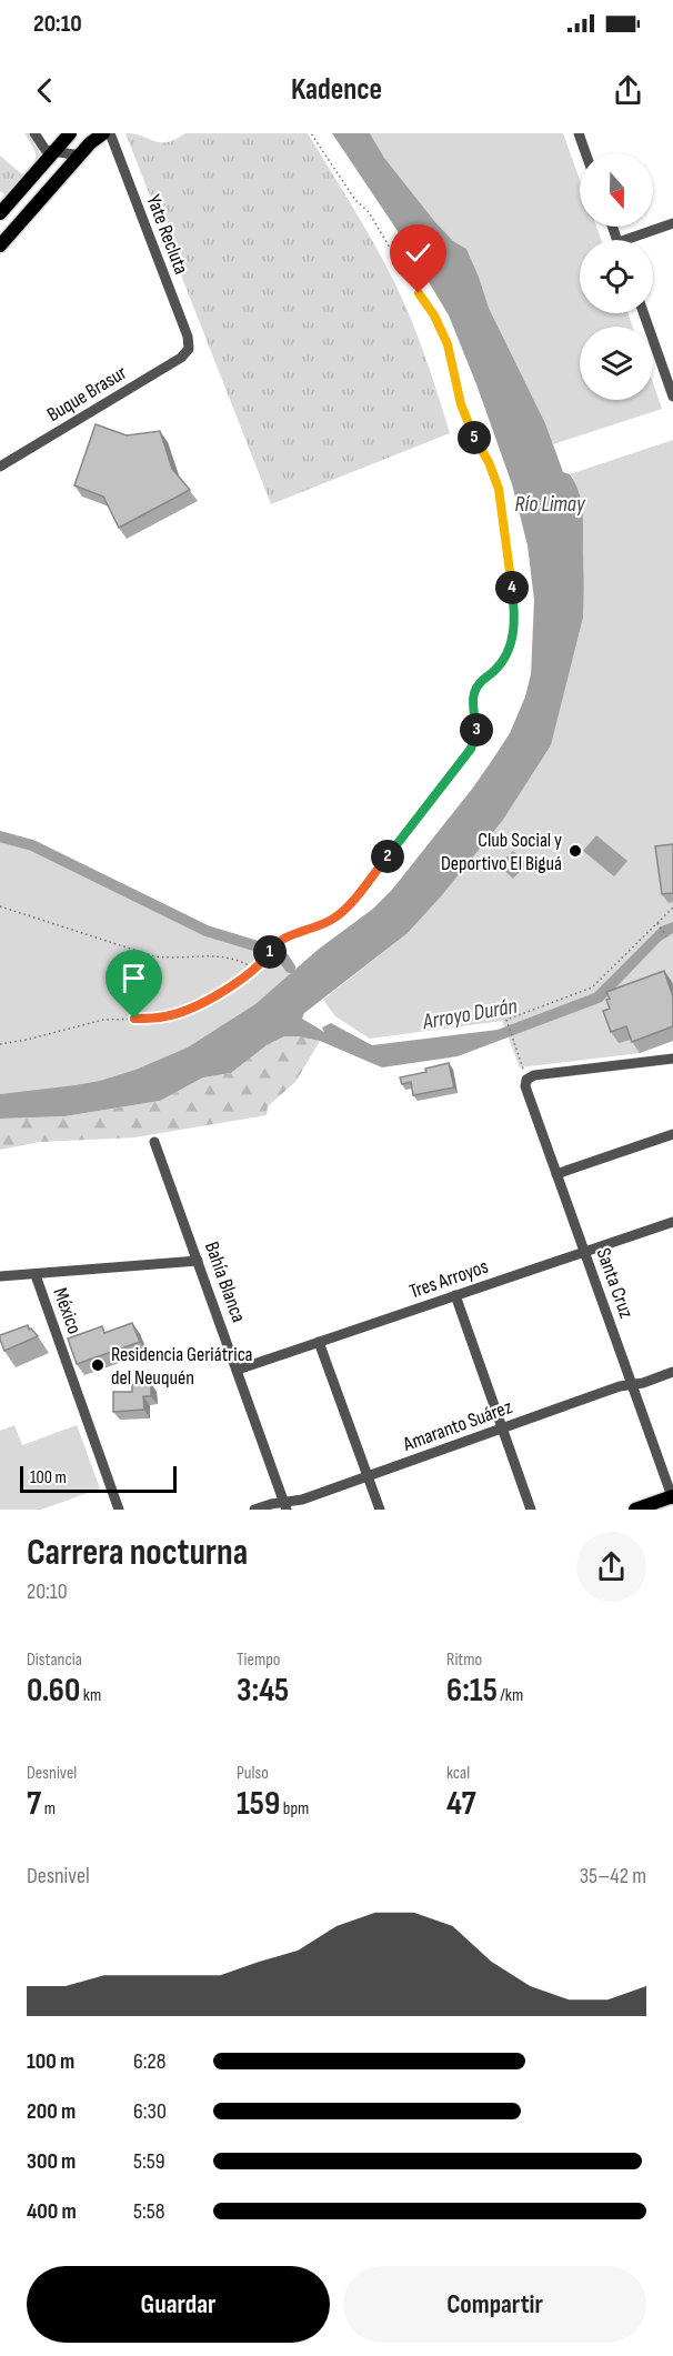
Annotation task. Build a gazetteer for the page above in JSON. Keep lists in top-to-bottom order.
{
  "streets": {
    "street": [
      "Yate Recluta",
      "Buque Brasur",
      "Tres Arroyos",
      "Bahía Blanca",
      "Santa Cruz",
      "México",
      "Amaranto Suárez"
    ]
  },
  "crossings": [
    ["Yate Recluta", "Buque Brasur"],
    ["Tres Arroyos", "Bahía Blanca"],
    ["Tres Arroyos", "Santa Cruz"],
    ["Bahía Blanca", "Amaranto Suárez"],
    ["Santa Cruz", "Amaranto Suárez"]
  ],
  "water": ["Río Limay", "Arroyo Durán"],
  "places": ["Club Social y Deportivo El Biguá", "Residencia Geriátrica del Neuquén"],
  "scale_bar": "100 m",
  "north": "bottom",
  "page": {
    "status": "20:10",
    "header": "Kadence",
    "pins": [
      "5",
      "4",
      "3",
      "2",
      "1"
    ],
    "scale": "100 m",
    "heading": ["Carrera nocturna", "20:10"],
    "stats": [
      ["Distancia", "0.60 km"],
      ["Tiempo", "3:45"],
      ["Ritmo", "6:15 /km"],
      ["Desnivel", "7 m"],
      ["Pulso", "159 bpm"],
      ["kcal", "47"]
    ],
    "chart": ["Desnivel", "35–42 m"],
    "list": [
      {
        "name": "100 m",
        "note": "6:28"
      },
      {
        "name": "200 m",
        "note": "6:30"
      },
      {
        "name": "300 m",
        "note": "5:59"
      },
      {
        "name": "400 m",
        "note": "5:58"
      }
    ],
    "buttons": ["Guardar", "Compartir"]
  }
}
